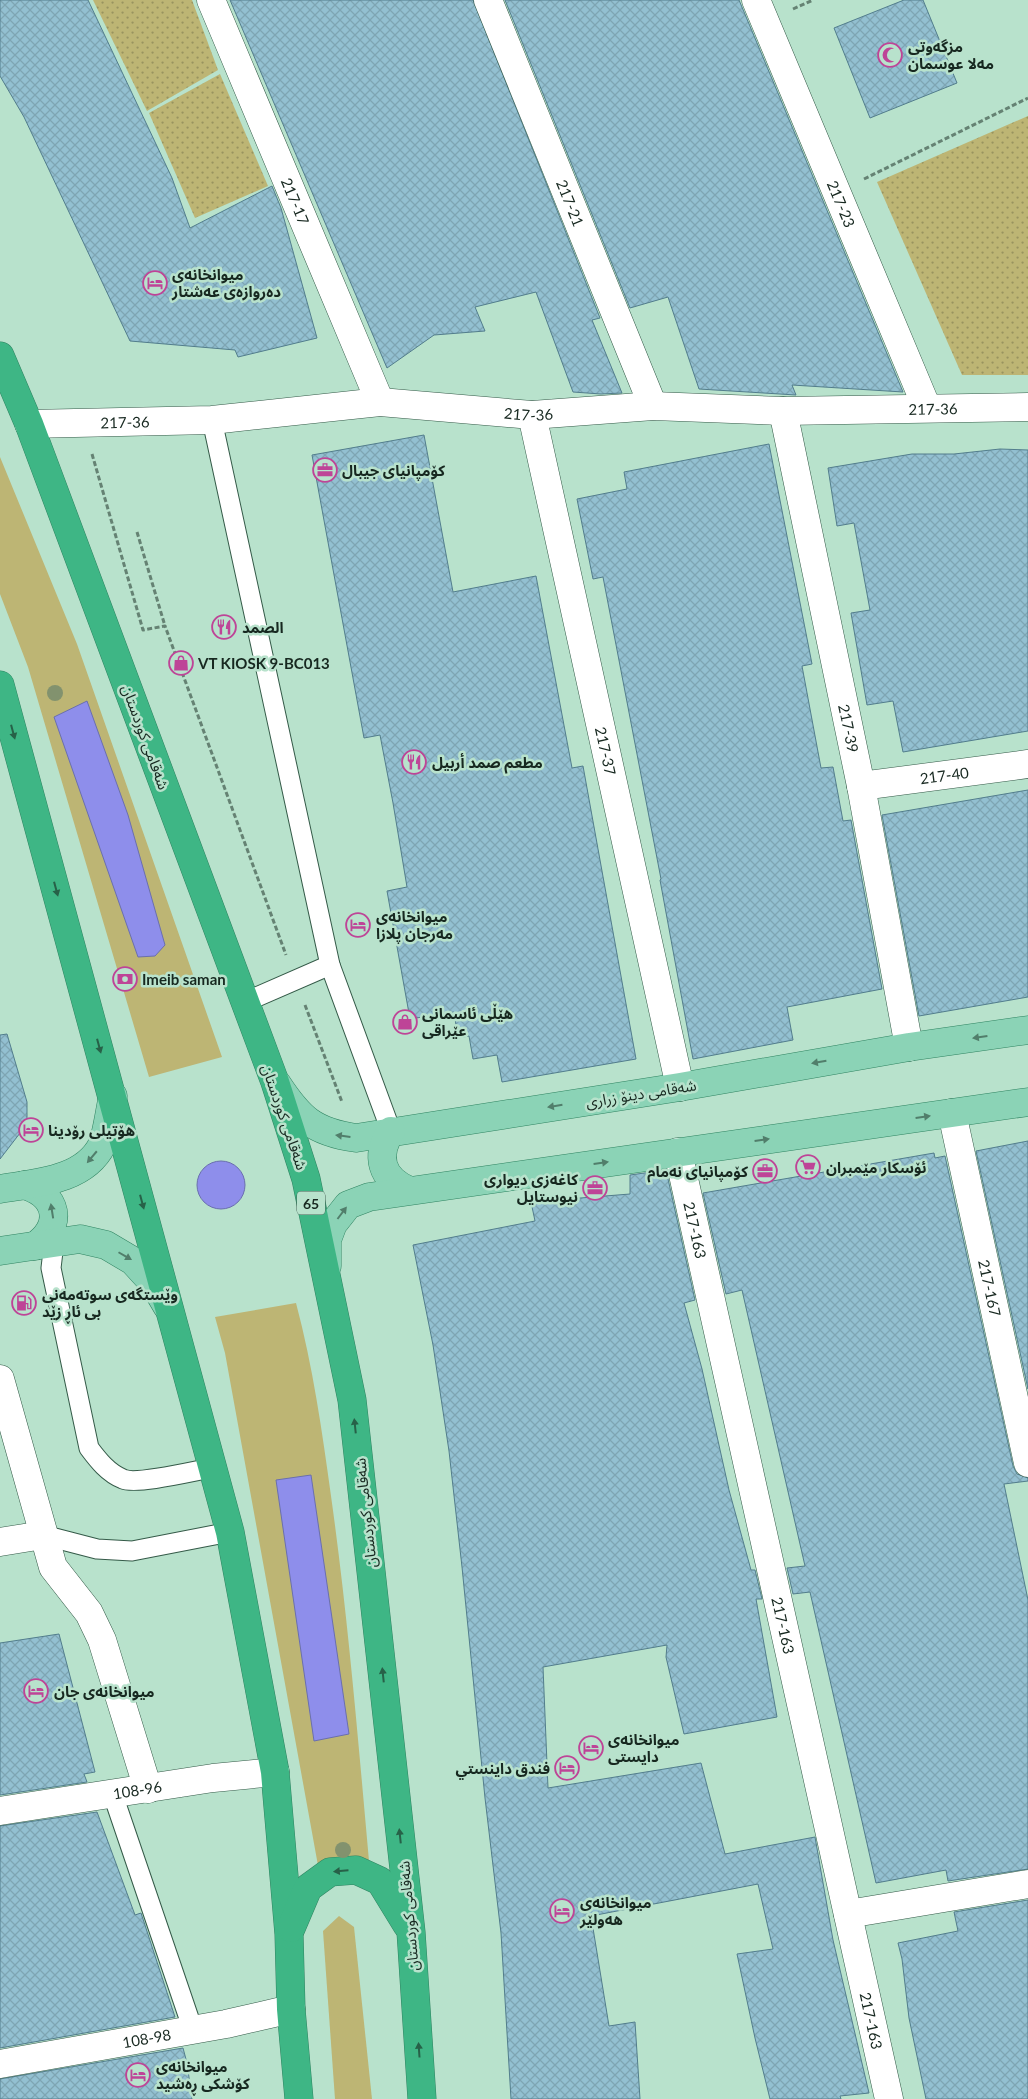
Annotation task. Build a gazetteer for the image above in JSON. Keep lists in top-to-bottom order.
{
  "streets": {
    "highway": ["شەقامی کوردستان", "65"],
    "main road": ["شەقامی دینۆ زراری"],
    "street": [
      "217-17",
      "217-21",
      "217-23",
      "217-36",
      "217-39",
      "217-37",
      "217-40",
      "217-163",
      "217-167",
      "108-96",
      "108-98"
    ]
  },
  "crossings": [
    ["217-17", "217-36"],
    ["217-21", "217-36"],
    ["217-23", "217-36"],
    ["217-36", "217-39"],
    ["217-36", "شەقامی کوردستان"],
    ["217-36", "217-37"],
    ["217-39", "217-40"],
    ["217-39", "شەقامی دینۆ زراری"],
    ["شەقامی کوردستان", "شەقامی دینۆ زراری"],
    ["217-37", "شەقامی دینۆ زراری"]
  ],
  "places": {
    "mosque": ["مزگەوتی مەلا عوسمان"],
    "hotel": [
      "میوانخانەی دەروازەی عەشتار",
      "میوانخانەی مەرجان پلازا",
      "هۆتیلی رۆدینا",
      "میوانخانەی جان",
      "میوانخانەی دایستی",
      "فندق داينستي",
      "میوانخانەی هەولێر",
      "میوانخانەی کۆشکی ڕەشید"
    ],
    "office": ["کۆمپانیای جیبال", "کۆمپانیای نەمام", "کاغەزی دیواری نیوستایل"],
    "restaurant": ["الصمد", "مطعم صمد أربيل"],
    "shop": ["VT KIOSK 9-BC013", "هێڵی ئاسمانی عێراقی"],
    "bank": ["Imeib saman"],
    "supermarket": ["ئۆسکار مێمبران"],
    "fuel station": ["وێستگەی سوتەمەنی بی ئاڕ زێد"]
  }
}
